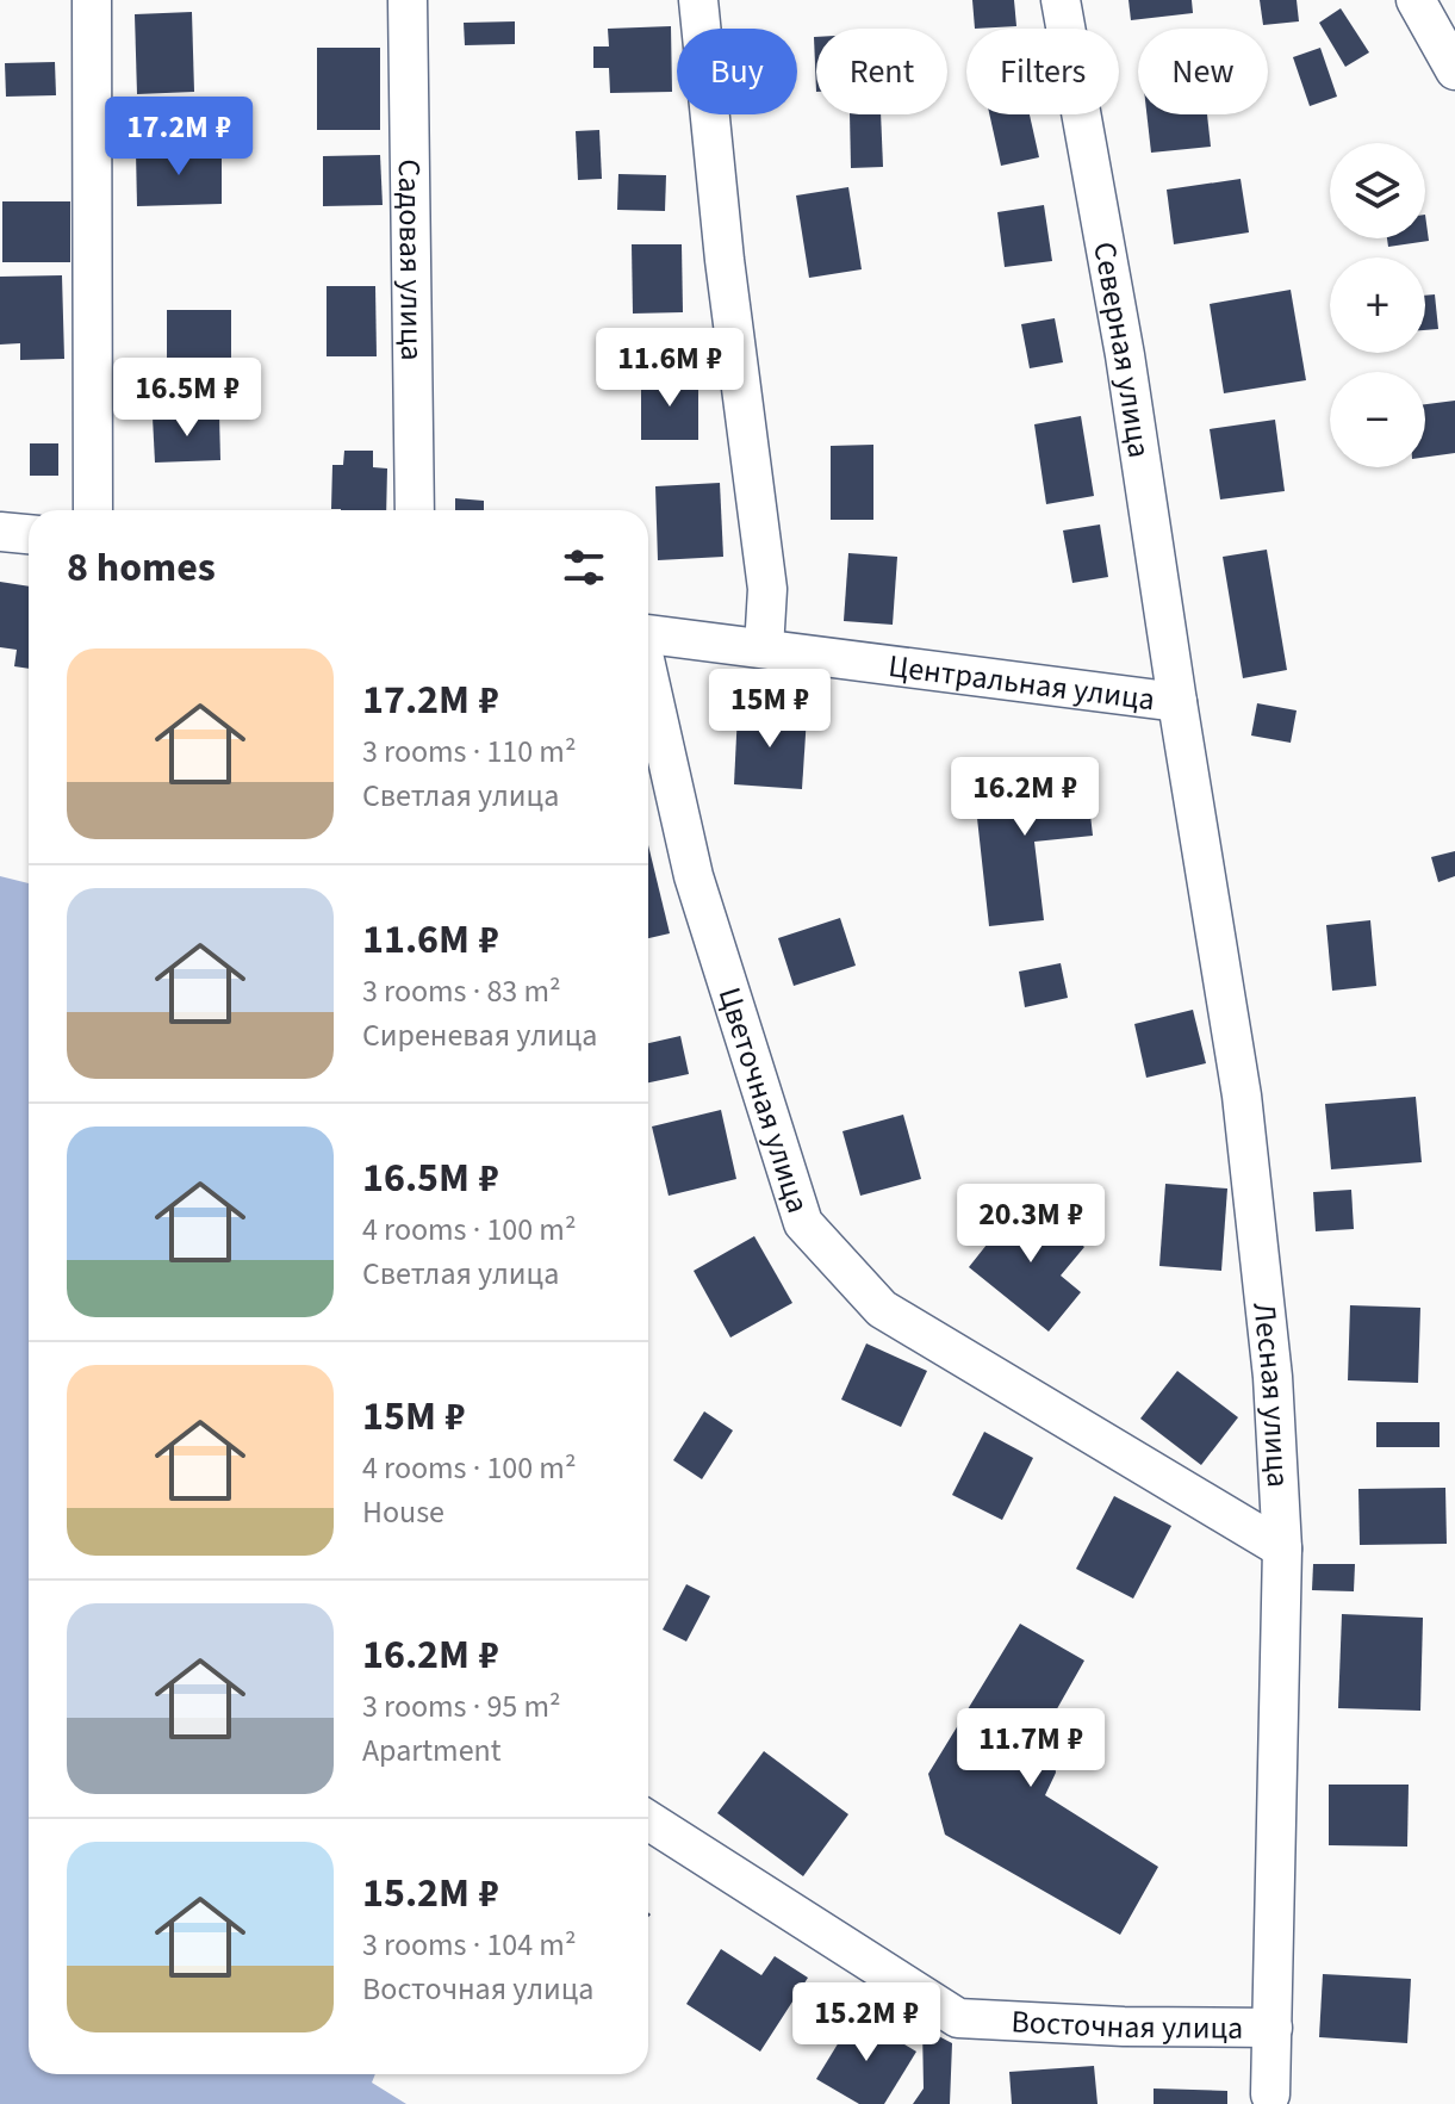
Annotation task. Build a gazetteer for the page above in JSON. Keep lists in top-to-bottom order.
{
  "streets": {
    "street": [
      "Садовая улица",
      "Северная улица",
      "Центральная улица",
      "Цветочная улица",
      "Лесная улица",
      "Восточная улица"
    ]
  },
  "crossings": [
    ["Северная улица", "Центральная улица"],
    ["Северная улица", "Лесная улица"],
    ["Центральная улица", "Лесная улица"],
    ["Цветочная улица", "Лесная улица"],
    ["Лесная улица", "Восточная улица"]
  ],
  "page": {
    "chip": [
      "Buy",
      "Rent",
      "Filters",
      "New"
    ],
    "price": [
      "17.2M ₽",
      "11.6M ₽",
      "16.5M ₽",
      "15M ₽",
      "16.2M ₽",
      "20.3M ₽",
      "11.7M ₽",
      "15.2M ₽"
    ],
    "map_buttons": ["+", "−"],
    "heading": "8 homes",
    "list": [
      {
        "name": "17.2M ₽",
        "note": "3 rooms · 110 m² · Светлая улица"
      },
      {
        "name": "11.6M ₽",
        "note": "3 rooms · 83 m² · Сиреневая улица"
      },
      {
        "name": "16.5M ₽",
        "note": "4 rooms · 100 m² · Светлая улица"
      },
      {
        "name": "15M ₽",
        "note": "4 rooms · 100 m² · House"
      },
      {
        "name": "16.2M ₽",
        "note": "3 rooms · 95 m² · Apartment"
      },
      {
        "name": "15.2M ₽",
        "note": "3 rooms · 104 m² · Восточная улица"
      }
    ]
  }
}
